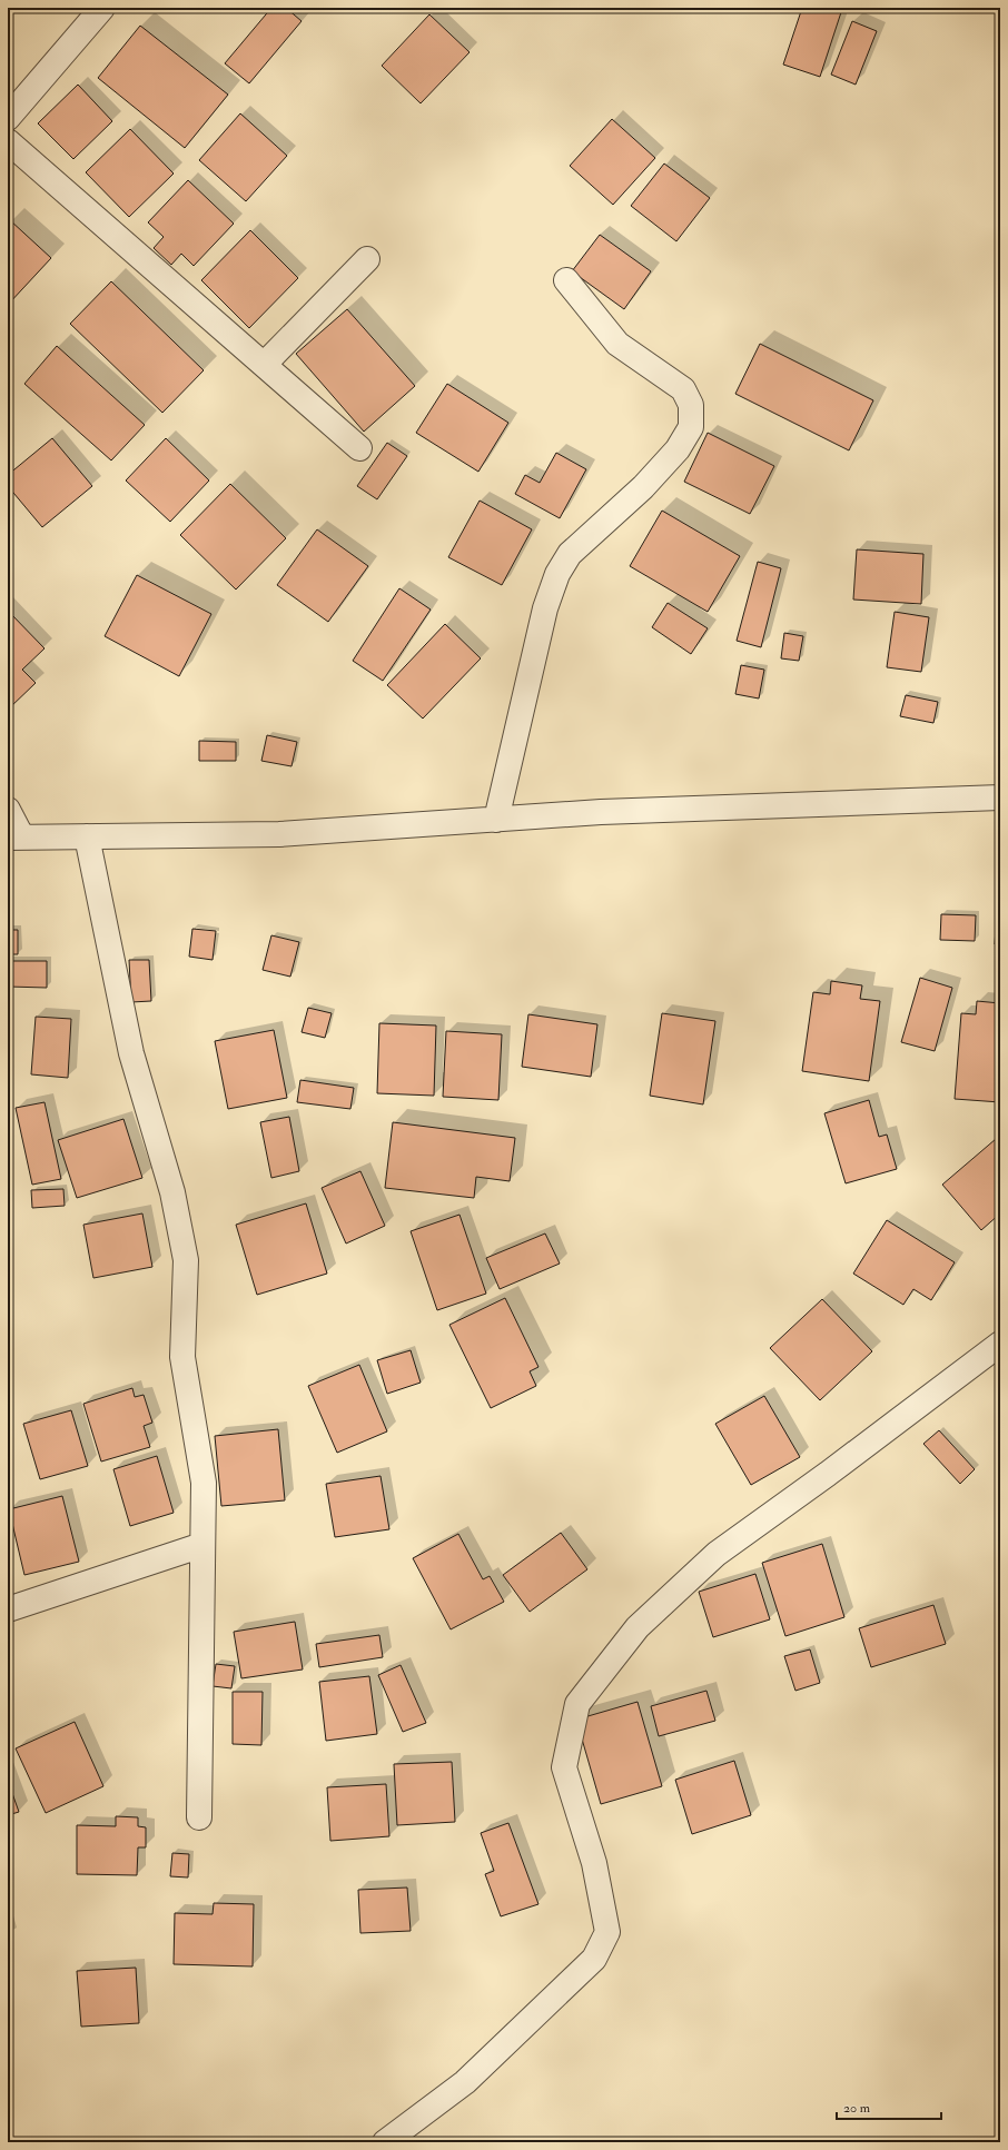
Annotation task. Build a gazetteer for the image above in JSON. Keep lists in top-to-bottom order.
{
  "scale_bar": "20 m"
}
